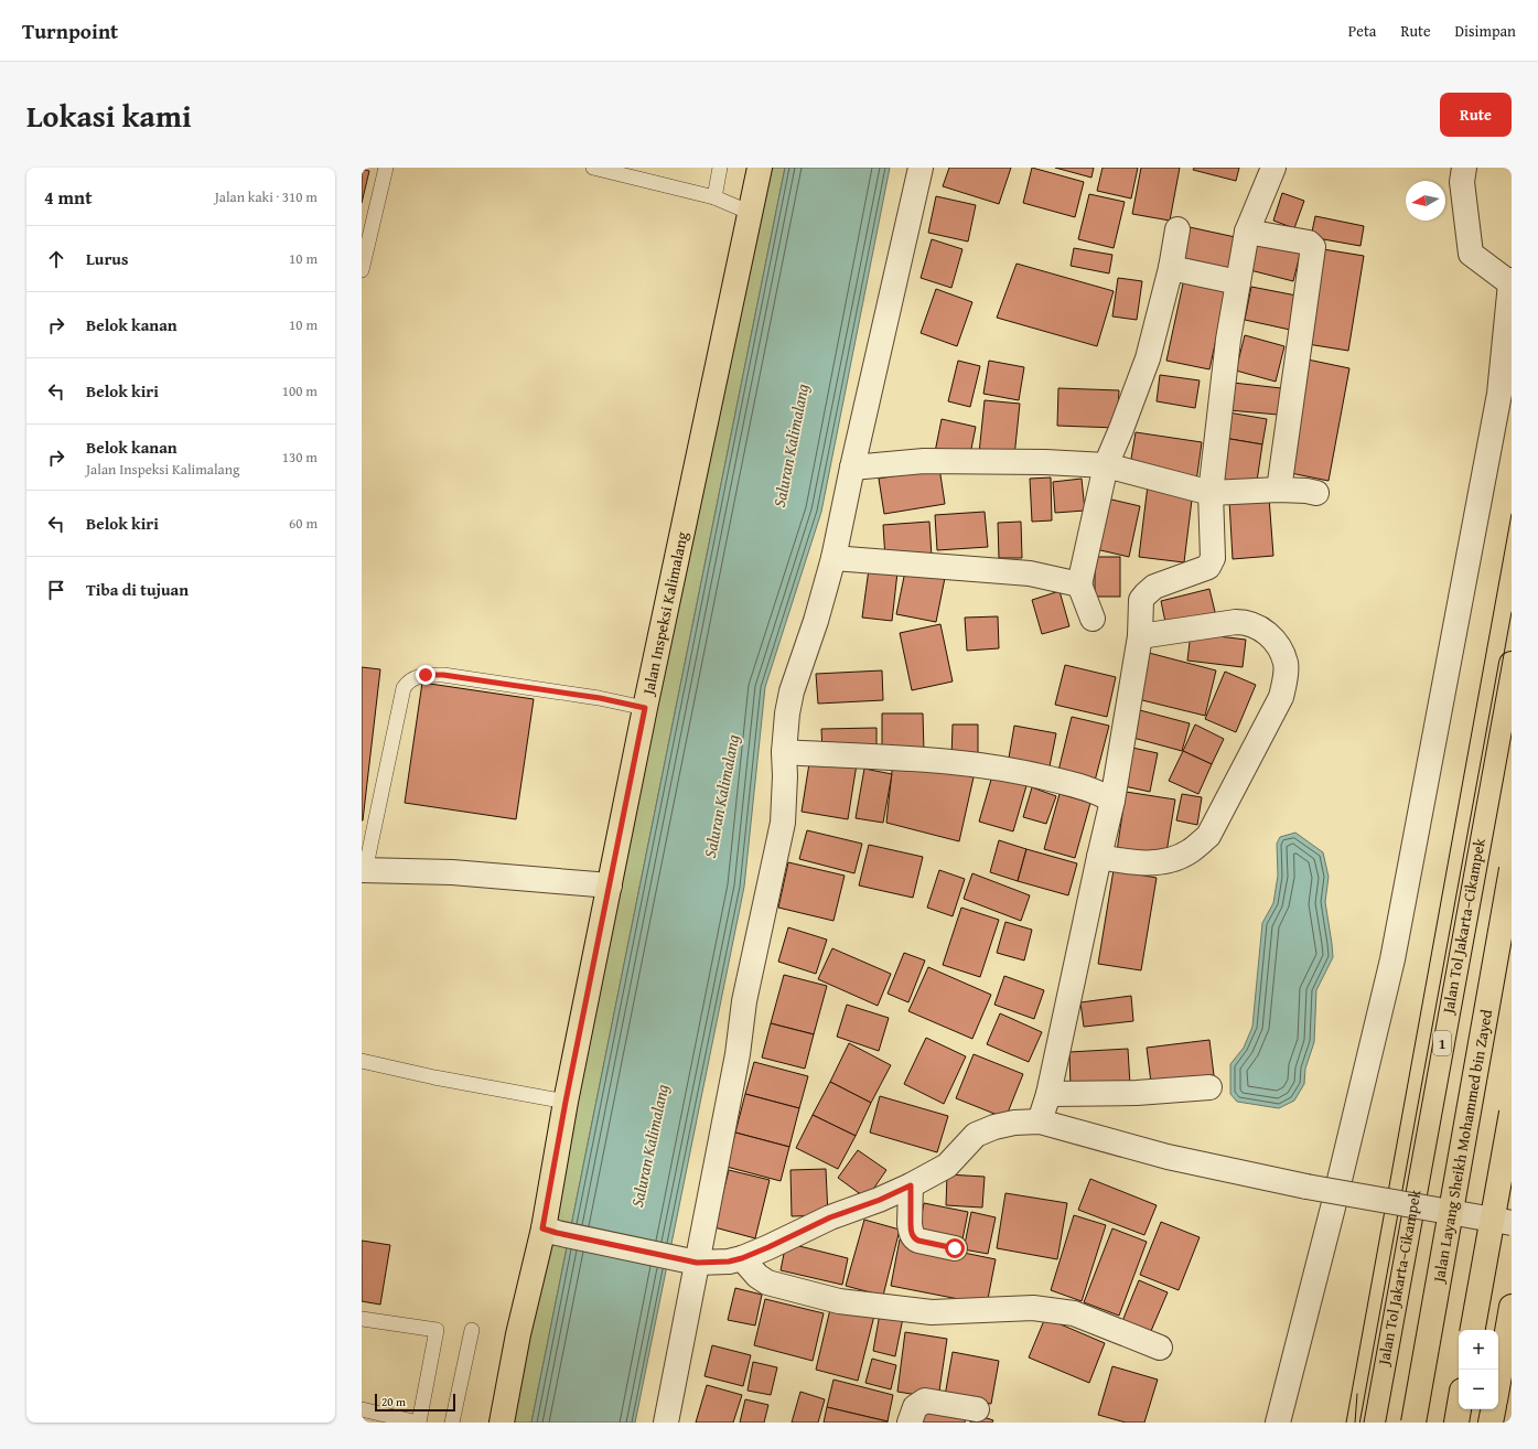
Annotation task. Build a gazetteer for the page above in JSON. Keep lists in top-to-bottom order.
{
  "streets": {
    "main road": [
      "Jalan Inspeksi Kalimalang",
      "Jalan Tol Jakarta–Cikampek",
      "1",
      "Jalan Layang Sheikh Mohammed bin Zayed"
    ]
  },
  "water": ["Saluran Kalimalang"],
  "scale_bar": "20 m",
  "north": "left",
  "page": {
    "header": "Turnpoint",
    "nav": ["Peta", "Rute", "Disimpan"],
    "title": "Lokasi kami",
    "buttons": "Rute",
    "heading": ["4 mnt", "Jalan kaki · 310 m"],
    "list": [
      ["Lurus", "10 m"],
      ["Belok kanan", "10 m"],
      ["Belok kiri", "100 m"],
      ["Belok kanan", "Jalan Inspeksi Kalimalang", "130 m"],
      ["Belok kiri", "60 m"],
      "Tiba di tujuan"
    ],
    "map_buttons": ["+", "−"],
    "scale": "20 m"
  }
}
